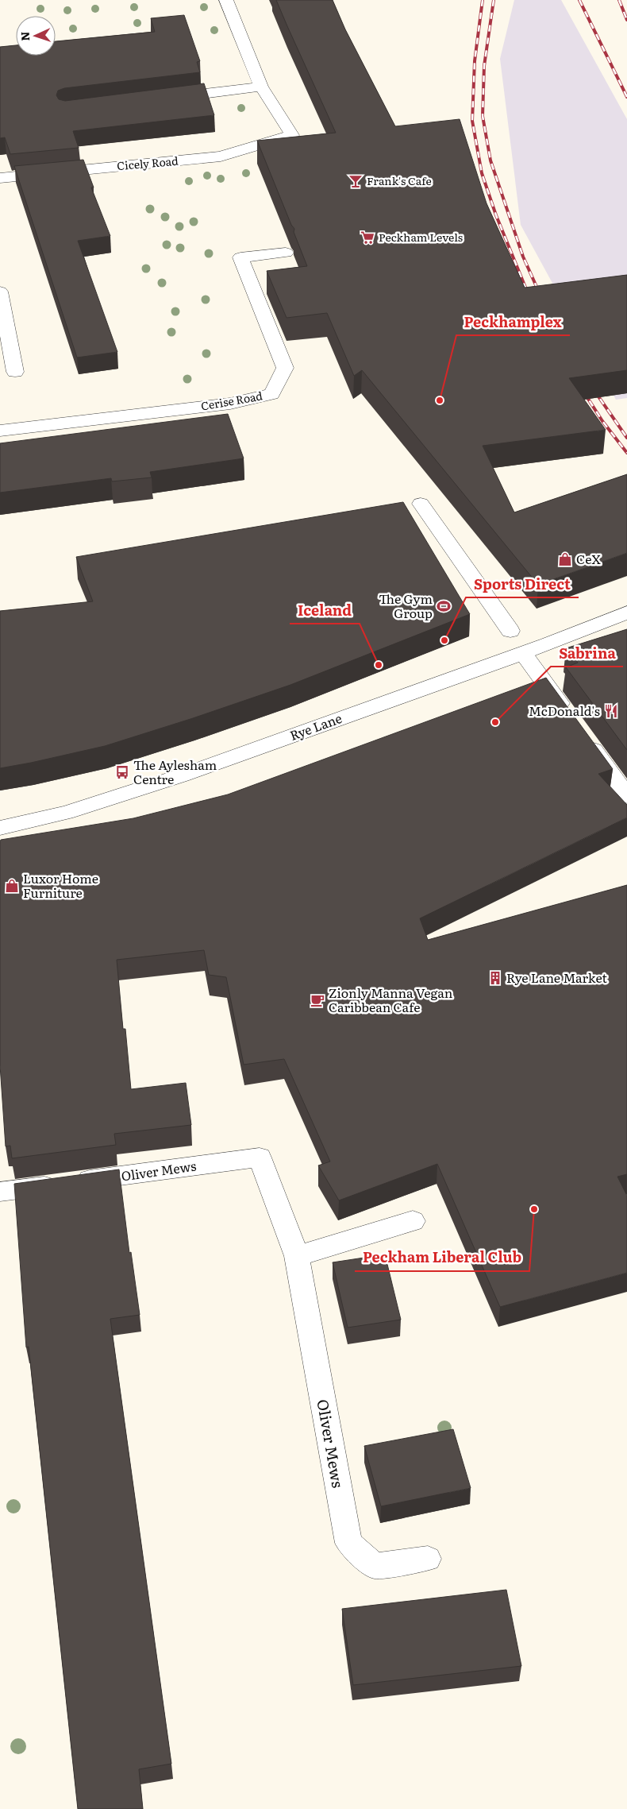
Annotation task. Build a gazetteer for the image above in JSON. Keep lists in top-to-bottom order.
{
  "streets": {
    "street": [
      "Cicely Road",
      "Cerise Road",
      "Rye Lane",
      "Oliver Mews"
    ]
  },
  "places": {
    "bar": ["Frank's Cafe"],
    "supermarket": ["Peckham Levels"],
    "other": [
      "Peckhamplex",
      "Sports Direct",
      "Iceland",
      "Sabrina",
      "Peckham Liberal Club"
    ],
    "shop": ["CeX", "Luxor Home Furniture"],
    "sports": ["The Gym Group"],
    "restaurant": ["McDonald's"],
    "bus stop": ["The Aylesham Centre"],
    "building": ["Rye Lane Market"],
    "cafe": ["Zionly Manna Vegan Caribbean Cafe"]
  },
  "north": "left"
}
